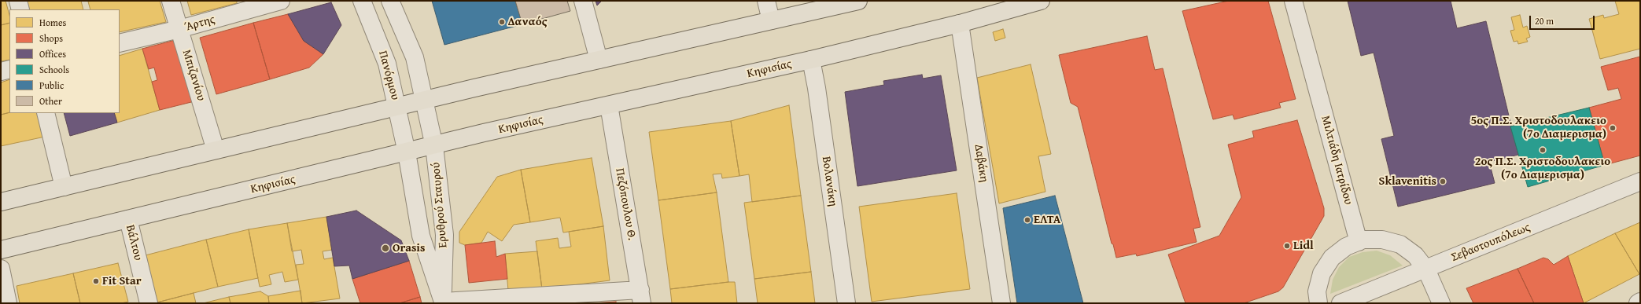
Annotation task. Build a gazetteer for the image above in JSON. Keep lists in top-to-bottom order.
{
  "streets": {
    "main road": ["Κηφισίας"],
    "street": [
      "Άρτης",
      "Μπιζανίου",
      "Πανόρμου",
      "Μιλτιάδη Ιατρίδου",
      "Δαβάκη",
      "Βολανάκη",
      "Πεζόπουλου Θ.",
      "Ερυθρού Σταυρού",
      "Βάλτου",
      "Σεβαστουπόλεως"
    ]
  },
  "crossings": [
    ["Άρτης", "Μπιζανίου"],
    ["Κηφισίας", "Πανόρμου"],
    ["Κηφισίας", "Δαβάκη"],
    ["Κηφισίας", "Βολανάκη"],
    ["Κηφισίας", "Πεζόπουλου Θ."],
    ["Κηφισίας", "Ερυθρού Σταυρού"],
    ["Κηφισίας", "Βάλτου"],
    ["Πανόρμου", "Ερυθρού Σταυρού"]
  ],
  "places": [
    "Δαναός",
    "5ος Π.Σ. Χριστοδουλακειο (7ο Διαμερισμα)",
    "2ος Π.Σ. Χριστοδουλακειο (7ο Διαμερισμα)",
    "Sklavenitis",
    "ΕΛΤΑ",
    "Lidl",
    "Orasis",
    "Fit Star"
  ],
  "legend": [
    "Homes",
    "Shops",
    "Offices",
    "Schools",
    "Public",
    "Other"
  ],
  "scale_bar": "20 m"
}
